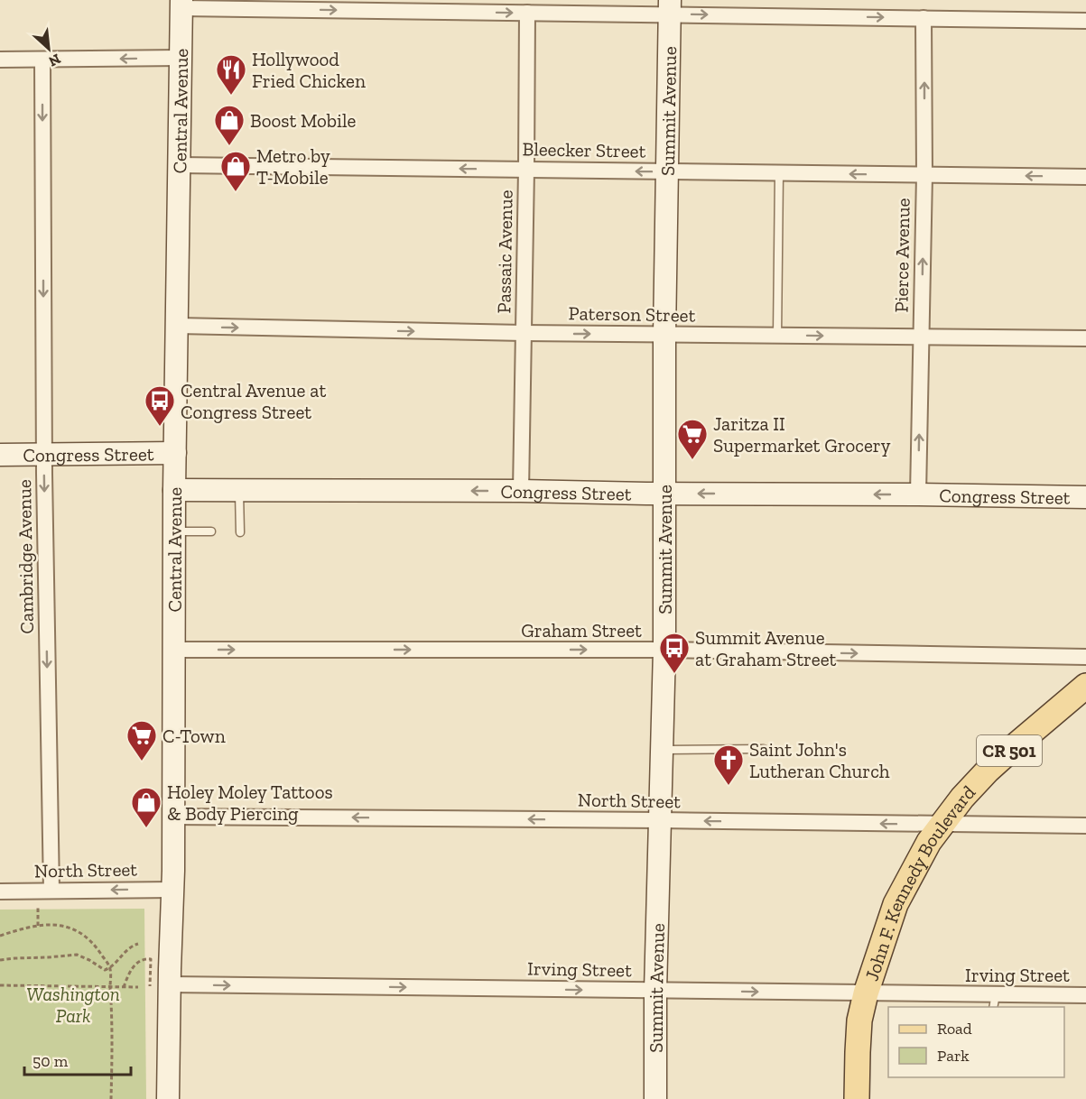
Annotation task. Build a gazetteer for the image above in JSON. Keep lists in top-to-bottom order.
{
  "streets": {
    "main road": ["CR 501", "John F. Kennedy Boulevard"],
    "street": [
      "Central Avenue",
      "Summit Avenue",
      "Bleecker Street",
      "Passaic Avenue",
      "Pierce Avenue",
      "Paterson Street",
      "Congress Street",
      "Cambridge Avenue",
      "Graham Street",
      "North Street",
      "Irving Street"
    ]
  },
  "crossings": [
    ["Central Avenue", "Bleecker Street"],
    ["Central Avenue", "Paterson Street"],
    ["Central Avenue", "Congress Street"],
    ["Central Avenue", "Graham Street"],
    ["Central Avenue", "North Street"],
    ["Central Avenue", "Irving Street"],
    ["Summit Avenue", "Bleecker Street"],
    ["Summit Avenue", "Paterson Street"],
    ["Summit Avenue", "Congress Street"],
    ["Summit Avenue", "Graham Street"],
    ["Summit Avenue", "North Street"],
    ["Summit Avenue", "Irving Street"],
    ["Bleecker Street", "Passaic Avenue"],
    ["Bleecker Street", "Pierce Avenue"],
    ["Passaic Avenue", "Paterson Street"],
    ["Passaic Avenue", "Congress Street"],
    ["Pierce Avenue", "Paterson Street"],
    ["Pierce Avenue", "Congress Street"],
    ["Congress Street", "Cambridge Avenue"],
    ["Cambridge Avenue", "North Street"],
    ["North Street", "John F. Kennedy Boulevard"],
    ["John F. Kennedy Boulevard", "Irving Street"]
  ],
  "one_way": [
    "Bleecker Street",
    "Pierce Avenue",
    "Paterson Street",
    "Congress Street",
    "Cambridge Avenue",
    "Graham Street",
    "North Street",
    "Irving Street"
  ],
  "parks": ["Washington Park"],
  "places": {
    "restaurant": ["Hollywood Fried Chicken"],
    "shop": ["Boost Mobile", "Metro by T-Mobile", "Holey Moley Tattoos & Body Piercing"],
    "bus stop": ["Central Avenue at Congress Street", "Summit Avenue at Graham Street"],
    "supermarket": ["Jaritza II Supermarket Grocery", "C-Town"],
    "church": ["Saint John's Lutheran Church"]
  },
  "legend": ["Road", "Park"],
  "scale_bar": "50 m",
  "north": "bottom right"
}
